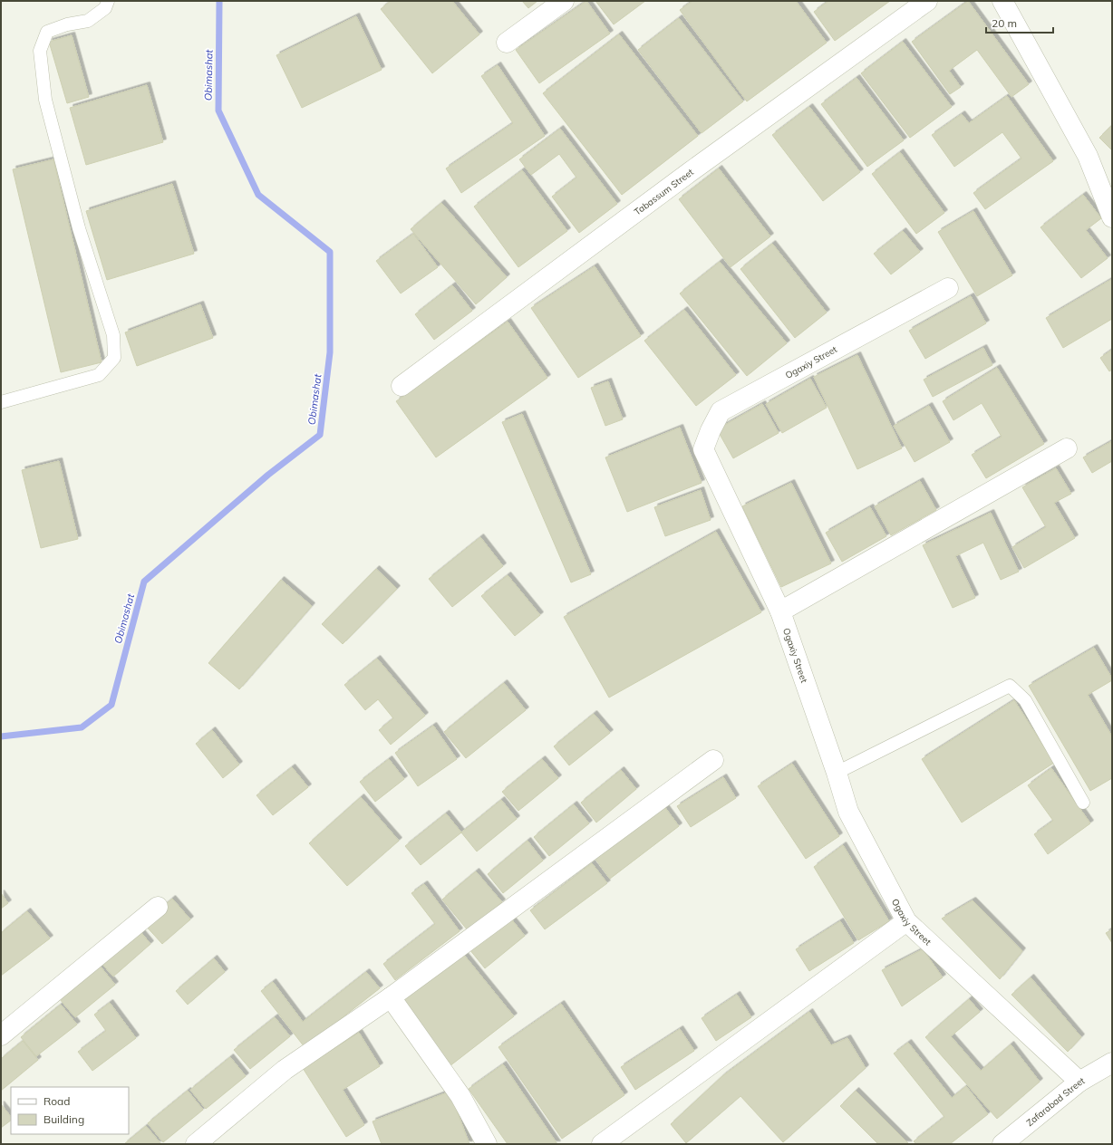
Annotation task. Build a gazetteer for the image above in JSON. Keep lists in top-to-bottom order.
{
  "streets": {
    "street": ["Tabassum Street", "Ogaxiy Street", "Zafarabad Street"]
  },
  "crossings": [
    ["Ogaxiy Street", "Zafarabad Street"]
  ],
  "water": ["Obimashat"],
  "legend": ["Road", "Building"],
  "scale_bar": "20 m"
}
